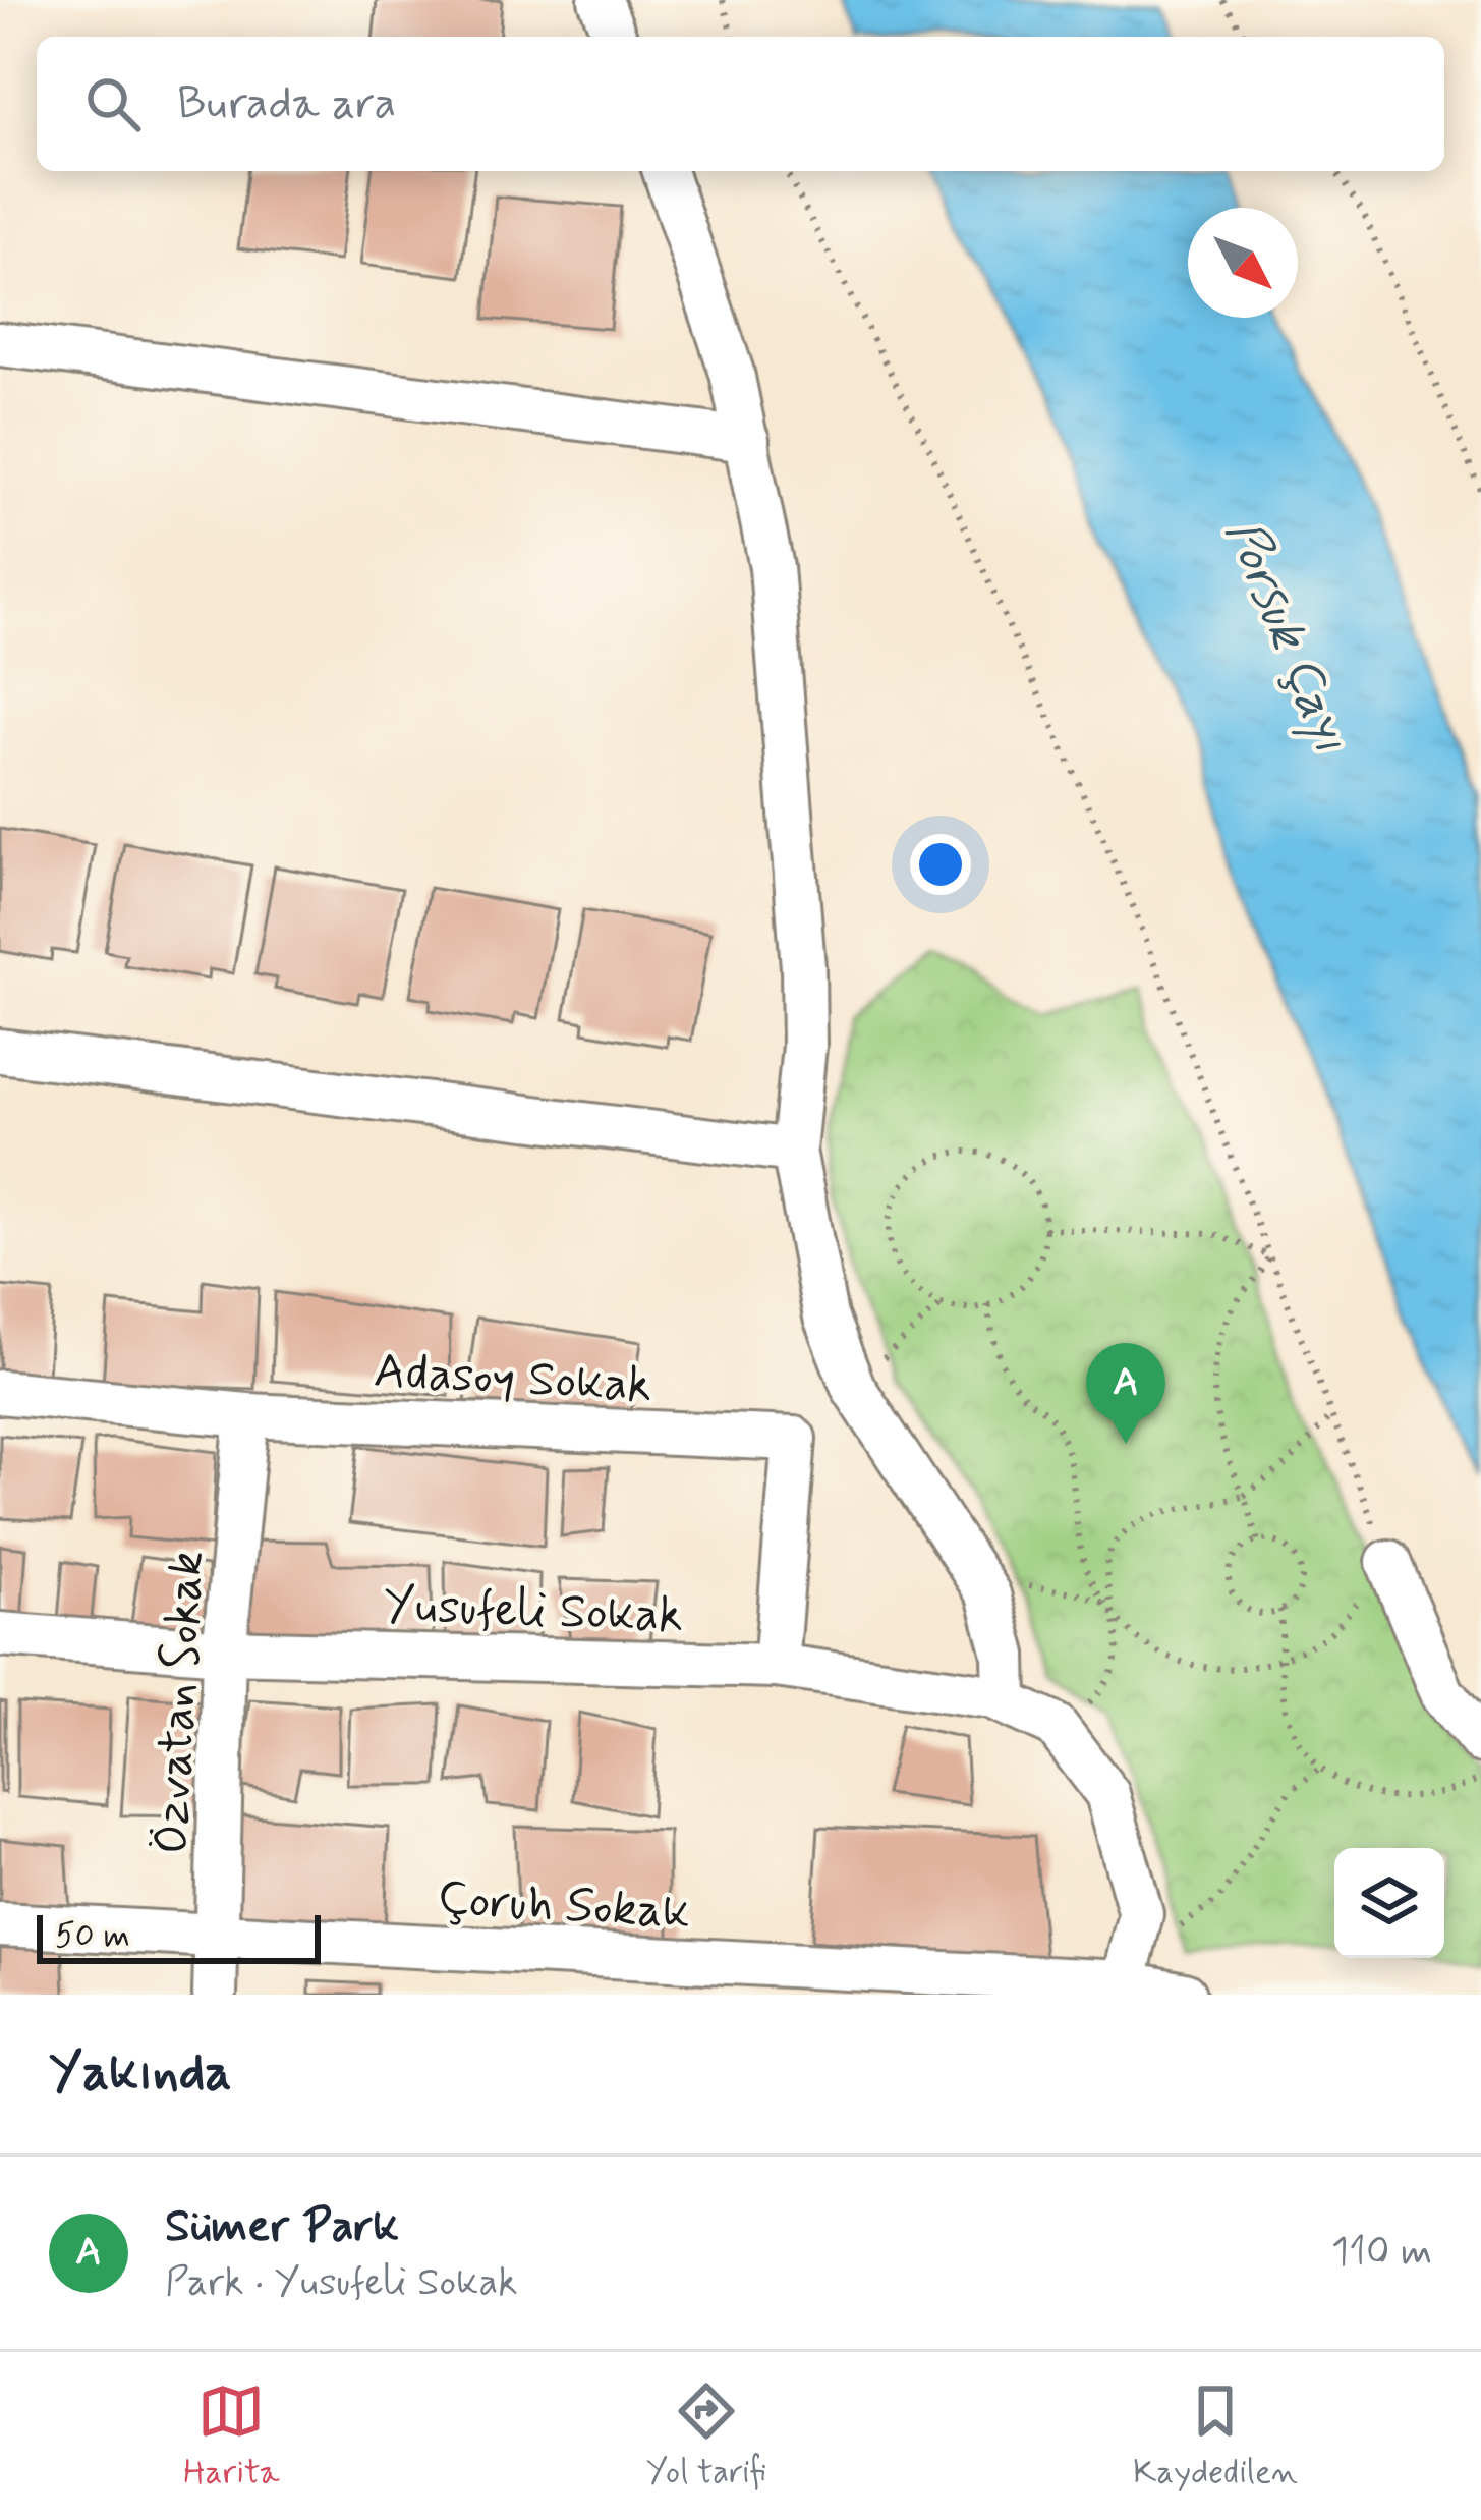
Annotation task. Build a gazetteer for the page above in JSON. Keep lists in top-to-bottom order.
{
  "streets": {
    "street": [
      "Adasoy Sokak",
      "Yusufeli Sokak",
      "Özvatan Sokak",
      "Çoruh Sokak"
    ]
  },
  "crossings": [
    ["Adasoy Sokak", "Yusufeli Sokak"],
    ["Adasoy Sokak", "Özvatan Sokak"],
    ["Yusufeli Sokak", "Özvatan Sokak"],
    ["Özvatan Sokak", "Çoruh Sokak"]
  ],
  "water": ["Porsuk Çayı"],
  "scale_bar": "50 m",
  "north": "bottom right",
  "page": {
    "search": "Burada ara",
    "pins": "A",
    "scale": "50 m",
    "heading": "Yakında",
    "list": [
      {
        "mark": "A",
        "name": "Sümer Park",
        "note": "Park · Yusufeli Sokak",
        "value": "110 m"
      }
    ],
    "nav": ["Harita", "Yol tarifi", "Kaydedilen"]
  }
}
